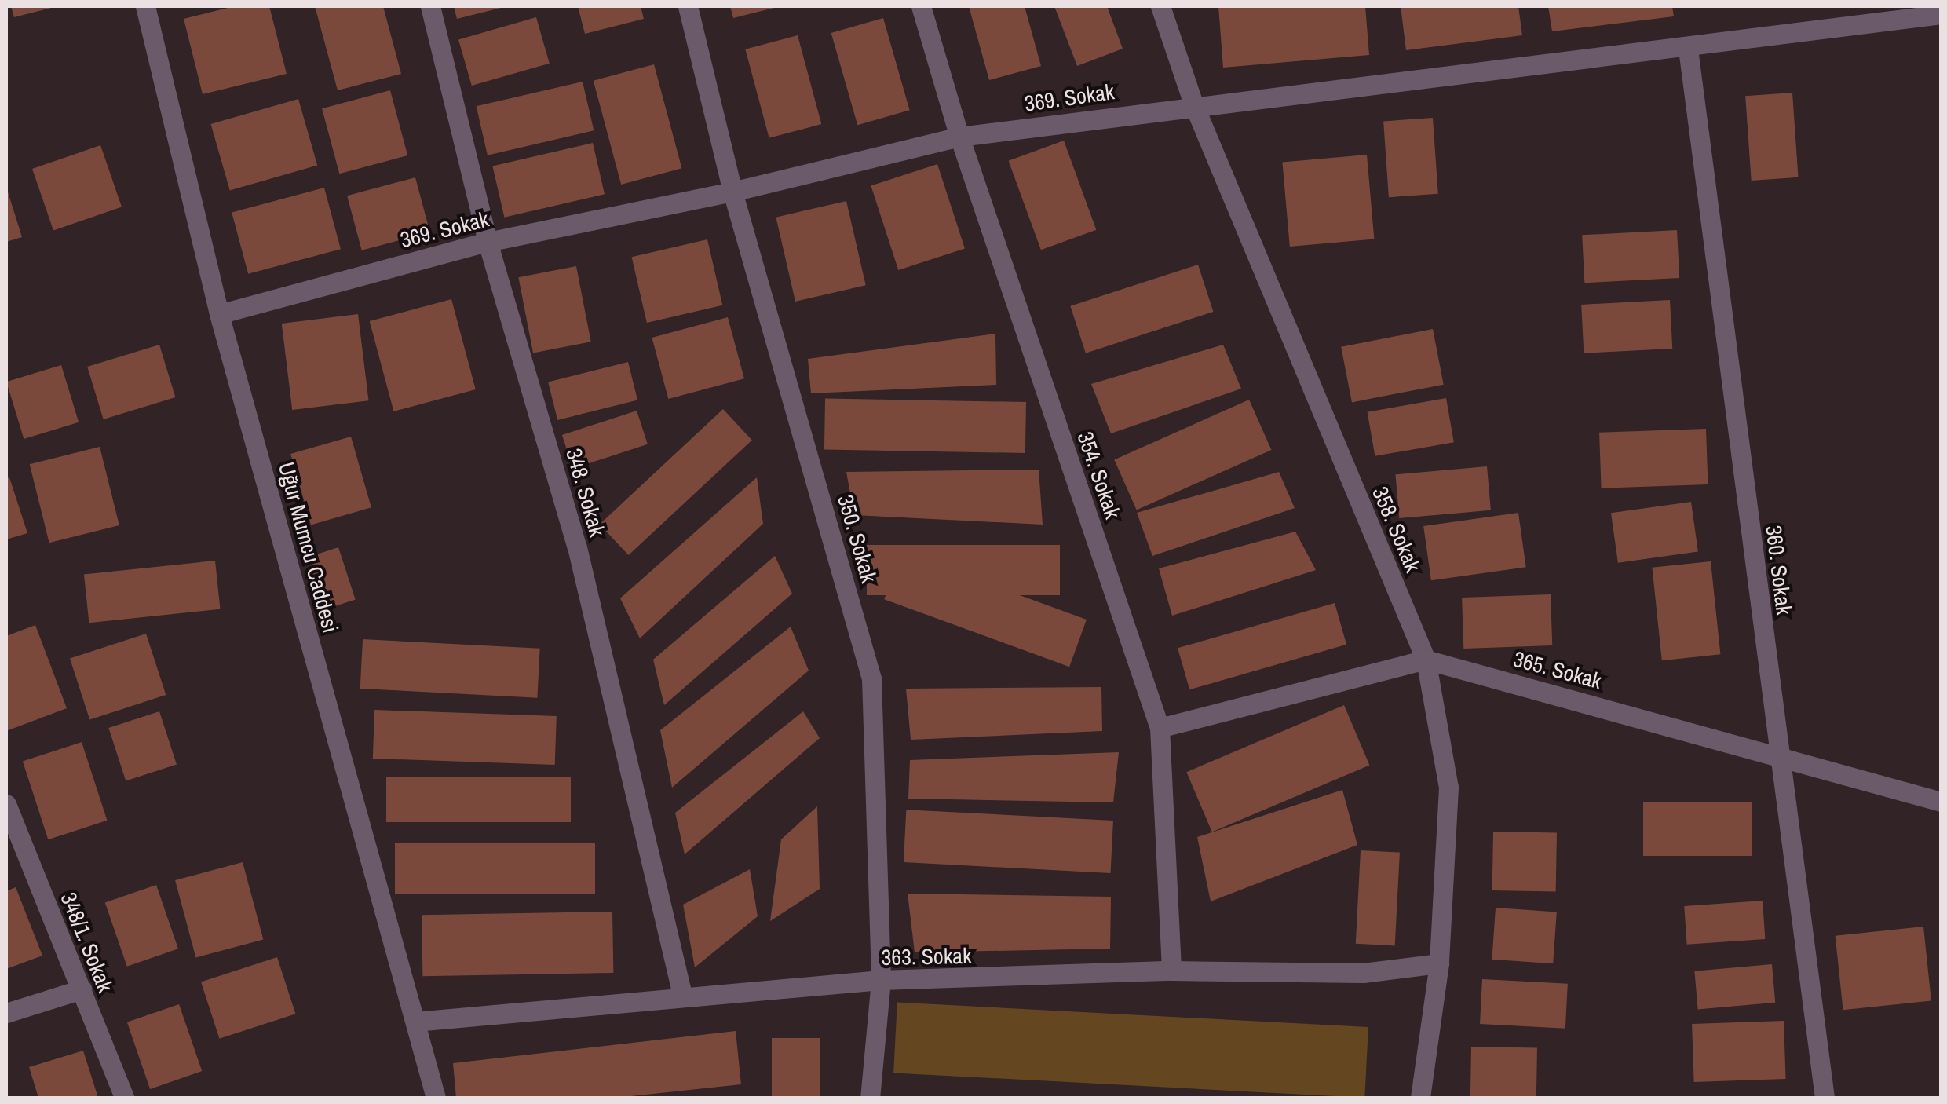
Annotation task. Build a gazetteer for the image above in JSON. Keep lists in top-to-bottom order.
{
  "streets": {
    "street": [
      "369. Sokak",
      "354. Sokak",
      "348. Sokak",
      "358. Sokak",
      "350. Sokak",
      "Uğur Mumcu Caddesi",
      "360. Sokak",
      "365. Sokak",
      "348/1. Sokak",
      "363. Sokak"
    ]
  },
  "crossings": [
    ["369. Sokak", "354. Sokak"],
    ["369. Sokak", "348. Sokak"],
    ["369. Sokak", "358. Sokak"],
    ["369. Sokak", "350. Sokak"],
    ["369. Sokak", "Uğur Mumcu Caddesi"],
    ["369. Sokak", "360. Sokak"],
    ["354. Sokak", "365. Sokak"],
    ["354. Sokak", "363. Sokak"],
    ["348. Sokak", "363. Sokak"],
    ["358. Sokak", "365. Sokak"],
    ["358. Sokak", "363. Sokak"],
    ["350. Sokak", "363. Sokak"],
    ["Uğur Mumcu Caddesi", "363. Sokak"],
    ["360. Sokak", "365. Sokak"]
  ]
}
